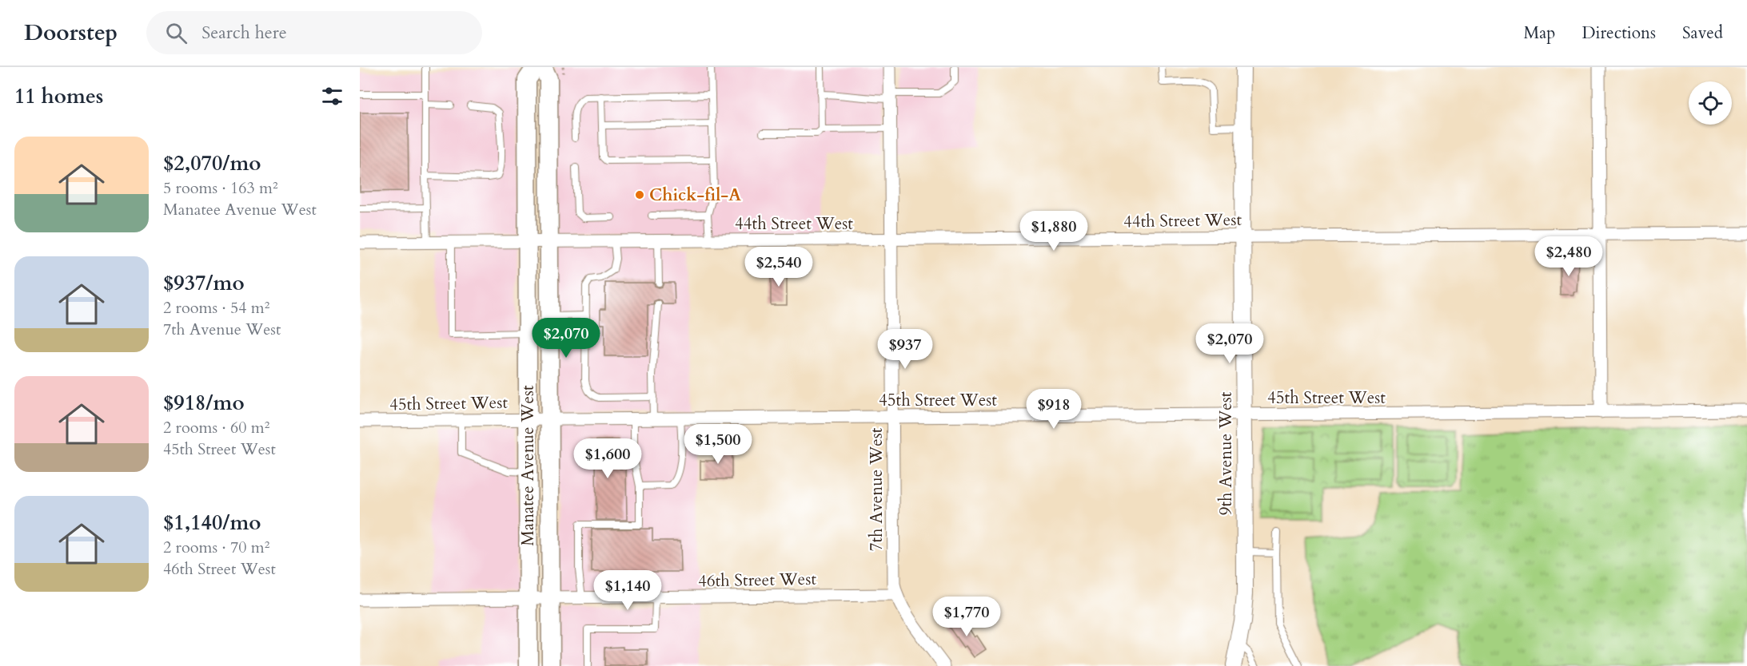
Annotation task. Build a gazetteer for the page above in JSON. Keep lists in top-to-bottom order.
{
  "streets": {
    "main road": ["Manatee Avenue West"],
    "street": [
      "44th Street West",
      "45th Street West",
      "9th Avenue West",
      "7th Avenue West",
      "46th Street West"
    ]
  },
  "crossings": [
    ["44th Street West", "9th Avenue West"],
    ["44th Street West", "Manatee Avenue West"],
    ["44th Street West", "7th Avenue West"],
    ["45th Street West", "9th Avenue West"],
    ["45th Street West", "Manatee Avenue West"],
    ["45th Street West", "7th Avenue West"],
    ["Manatee Avenue West", "46th Street West"],
    ["7th Avenue West", "46th Street West"]
  ],
  "places": ["Chick-fil-A"],
  "page": {
    "header": "Doorstep",
    "search": "Search here",
    "nav": ["Map", "Directions", "Saved"],
    "heading": "11 homes",
    "list": [
      {
        "name": "$2,070/mo",
        "note": "5 rooms · 163 m² · Manatee Avenue West"
      },
      {
        "name": "$937/mo",
        "note": "2 rooms · 54 m² · 7th Avenue West"
      },
      {
        "name": "$918/mo",
        "note": "2 rooms · 60 m² · 45th Street West"
      },
      {
        "name": "$1,140/mo",
        "note": "2 rooms · 70 m² · 46th Street West"
      }
    ],
    "price": [
      "$1,880",
      "$2,480",
      "$2,540",
      "$2,070",
      "$2,070",
      "$937",
      "$918",
      "$1,500",
      "$1,600",
      "$1,140",
      "$1,770"
    ]
  }
}
